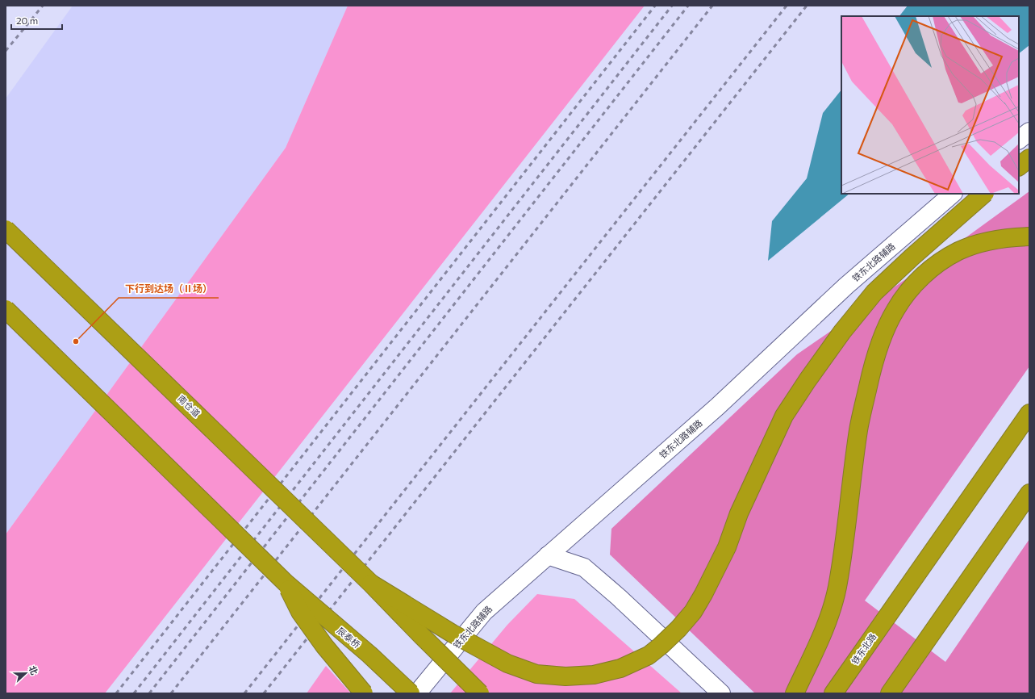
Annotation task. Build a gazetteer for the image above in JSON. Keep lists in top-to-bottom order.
{
  "streets": {
    "highway": ["南仓道", "辰泰桥", "铁东北路"],
    "street": ["铁东北路辅路"]
  },
  "places": ["下行到达场（Ⅱ场）"],
  "scale_bar": "20 m",
  "north": "right"
}
